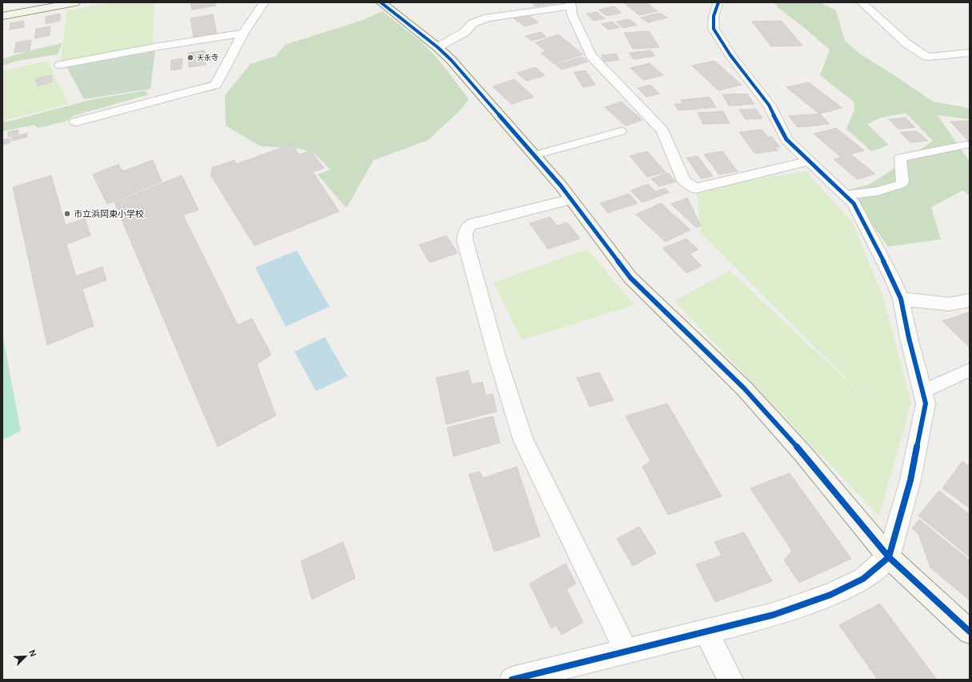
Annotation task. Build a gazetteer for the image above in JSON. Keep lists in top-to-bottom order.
{
  "places": ["天永寺", "市立浜岡東小学校"],
  "north": "top right"
}
